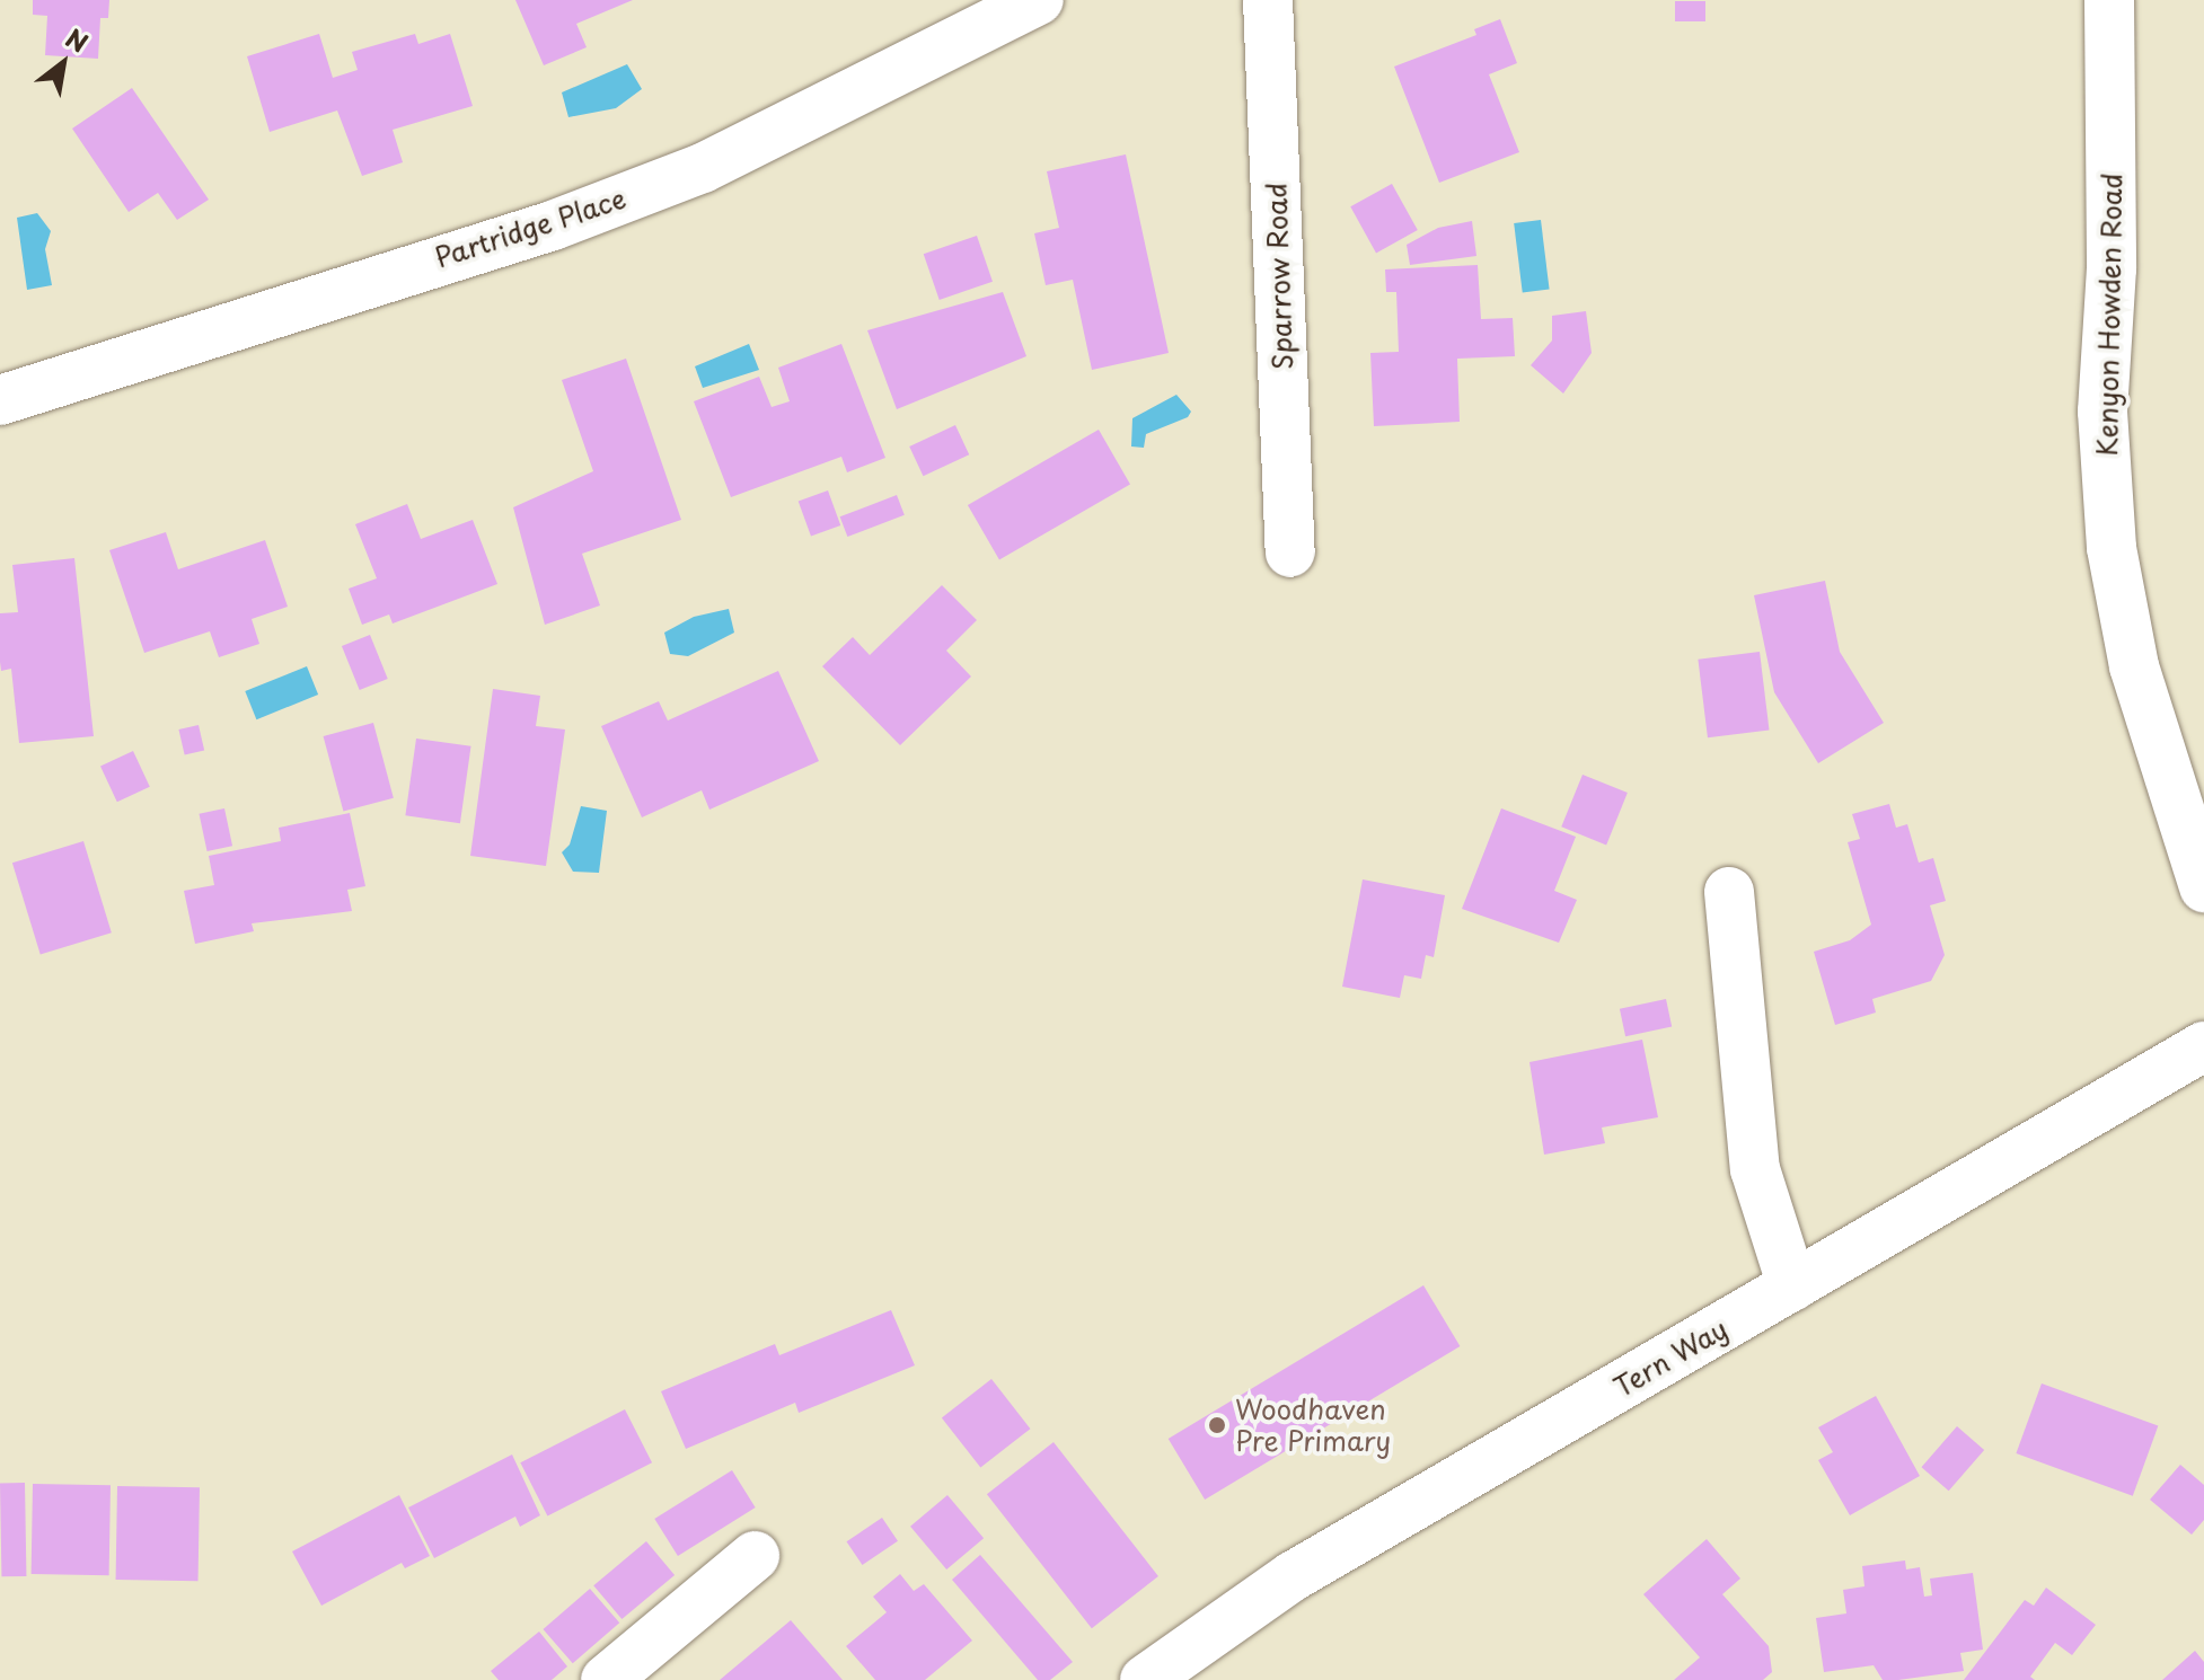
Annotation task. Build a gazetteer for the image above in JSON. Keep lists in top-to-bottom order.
{
  "streets": {
    "street": [
      "Partridge Place",
      "Sparrow Road",
      "Kenyon Howden Road",
      "Tern Way"
    ]
  },
  "places": ["Woodhaven Pre Primary"],
  "north": "top right"
}
